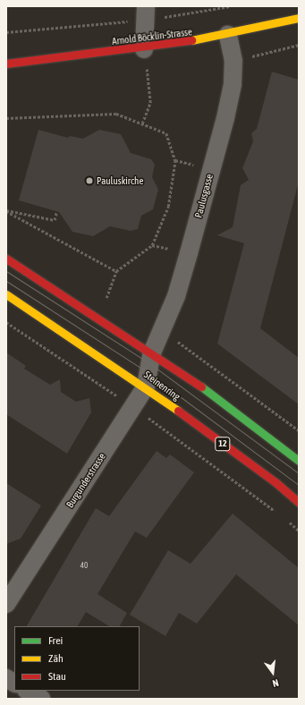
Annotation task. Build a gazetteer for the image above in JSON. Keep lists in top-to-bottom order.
{
  "streets": {
    "main road": ["Arnold Böcklin-Strasse", "Steinenring", "12"],
    "street": ["Paulusgasse", "Burgunderstrasse"]
  },
  "crossings": [
    ["Arnold Böcklin-Strasse", "Paulusgasse"],
    ["Paulusgasse", "Burgunderstrasse"],
    ["Steinenring", "Burgunderstrasse"]
  ],
  "places": ["Pauluskirche"],
  "house_numbers": ["40"],
  "legend": ["Frei", "Zäh", "Stau"],
  "north": "bottom"
}
